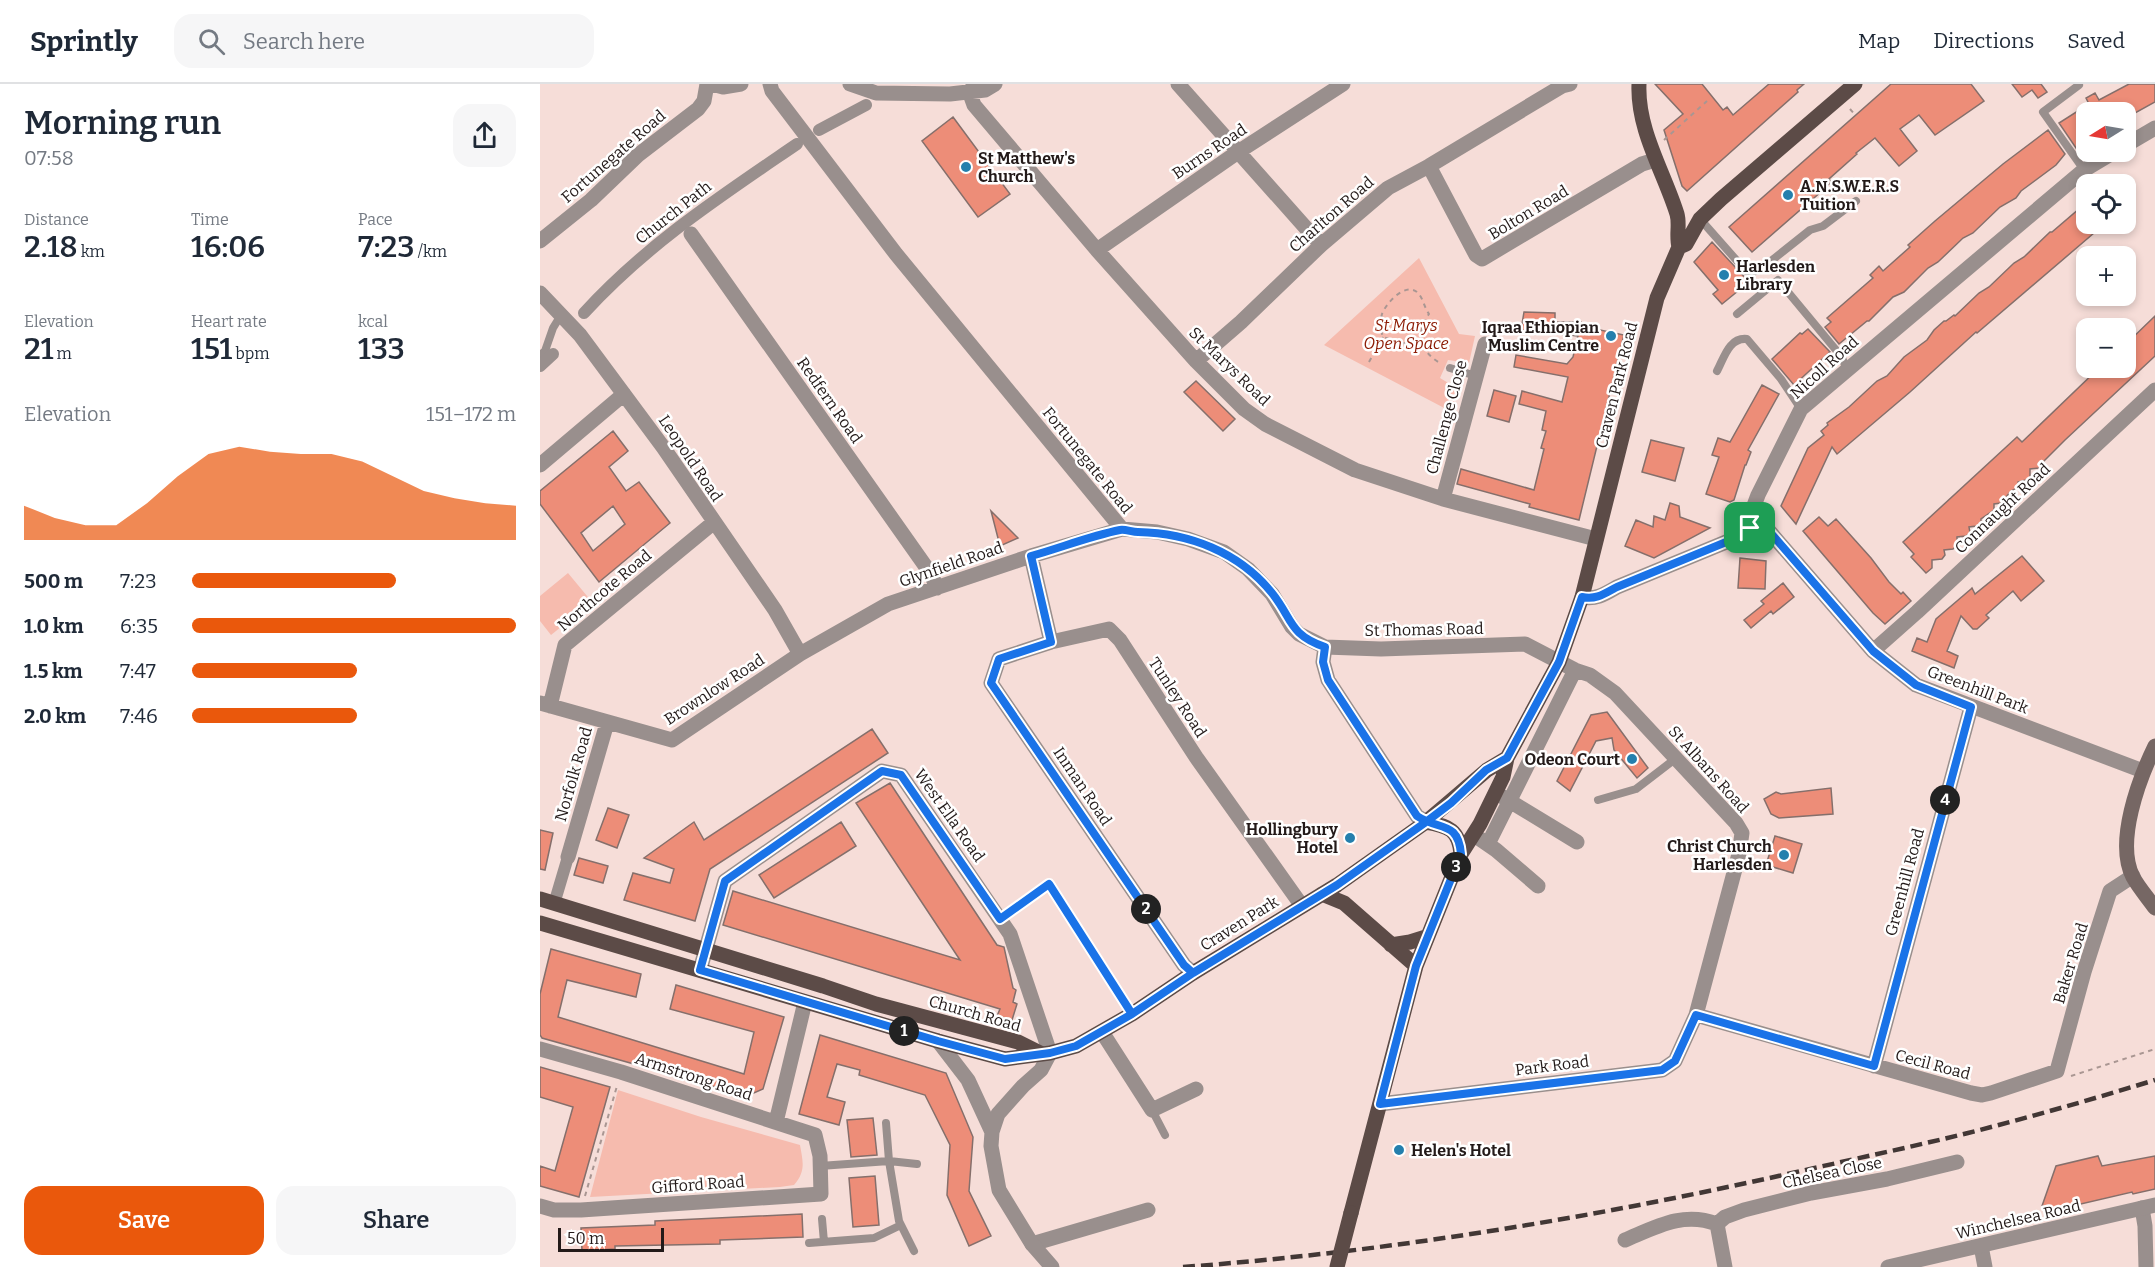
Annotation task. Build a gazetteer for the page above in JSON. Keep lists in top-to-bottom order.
{
  "streets": {
    "main road": ["Craven Park Road", "Craven Park", "Church Road"],
    "street": [
      "Burns Road",
      "Fortunegate Road",
      "Church Path",
      "Bolton Road",
      "Charlton Road",
      "St Marys Road",
      "Nicoll Road",
      "Redfern Road",
      "Challenge Close",
      "Leopold Road",
      "Connaught Road",
      "Glynfield Road",
      "Northcote Road",
      "St Thomas Road",
      "Brownlow Road",
      "Greenhill Park",
      "Tunley Road",
      "St Albans Road",
      "Norfolk Road",
      "Inman Road",
      "West Ella Road",
      "Greenhill Road",
      "Baker Road",
      "Cecil Road",
      "Park Road",
      "Armstrong Road",
      "Chelsea Close",
      "Gifford Road",
      "Winchelsea Road"
    ]
  },
  "crossings": [
    ["Burns Road", "St Marys Road"],
    ["Fortunegate Road", "Glynfield Road"],
    ["Fortunegate Road", "St Thomas Road"],
    ["Bolton Road", "Charlton Road"],
    ["Charlton Road", "St Marys Road"],
    ["St Marys Road", "Craven Park Road"],
    ["St Marys Road", "Challenge Close"],
    ["Nicoll Road", "Greenhill Park"],
    ["Craven Park Road", "St Albans Road"],
    ["Craven Park Road", "Craven Park"],
    ["Redfern Road", "Glynfield Road"],
    ["Leopold Road", "Glynfield Road"],
    ["Leopold Road", "Northcote Road"],
    ["Leopold Road", "Brownlow Road"],
    ["Connaught Road", "Greenhill Park"],
    ["Glynfield Road", "Brownlow Road"],
    ["Northcote Road", "Brownlow Road"],
    ["St Thomas Road", "St Albans Road"],
    ["Brownlow Road", "Norfolk Road"],
    ["Greenhill Park", "Greenhill Road"],
    ["Tunley Road", "Inman Road"],
    ["Tunley Road", "Craven Park"],
    ["St Albans Road", "Cecil Road"],
    ["St Albans Road", "Park Road"],
    ["Norfolk Road", "Church Road"],
    ["Inman Road", "Craven Park"],
    ["West Ella Road", "Craven Park"],
    ["West Ella Road", "Church Road"],
    ["Greenhill Road", "Cecil Road"],
    ["Craven Park", "Church Road"],
    ["Baker Road", "Cecil Road"],
    ["Cecil Road", "Park Road"],
    ["Armstrong Road", "Gifford Road"]
  ],
  "parks": ["St Marys Open Space"],
  "places": [
    "St Matthew's Church",
    "A.N.S.W.E.R.S Tuition",
    "Harlesden Library",
    "Iqraa Ethiopian Muslim Centre",
    "Odeon Court",
    "Hollingbury Hotel",
    "Christ Church Harlesden",
    "Helen's Hotel"
  ],
  "scale_bar": "50 m",
  "north": "left",
  "page": {
    "header": "Sprintly",
    "search": "Search here",
    "nav": ["Map", "Directions", "Saved"],
    "heading": ["Morning run", "07:58"],
    "map_buttons": ["+", "−"],
    "stats": [
      ["Distance", "2.18 km"],
      ["Time", "16:06"],
      ["Pace", "7:23 /km"],
      ["Elevation", "21 m"],
      ["Heart rate", "151 bpm"],
      ["kcal", "133"]
    ],
    "chart": ["Elevation", "151–172 m"],
    "list": [
      {
        "name": "500 m",
        "note": "7:23"
      },
      {
        "name": "1.0 km",
        "note": "6:35"
      },
      {
        "name": "1.5 km",
        "note": "7:47"
      },
      {
        "name": "2.0 km",
        "note": "7:46"
      }
    ],
    "pins": [
      "4",
      "3",
      "2",
      "1"
    ],
    "buttons": ["Save", "Share"],
    "scale": "50 m"
  }
}
